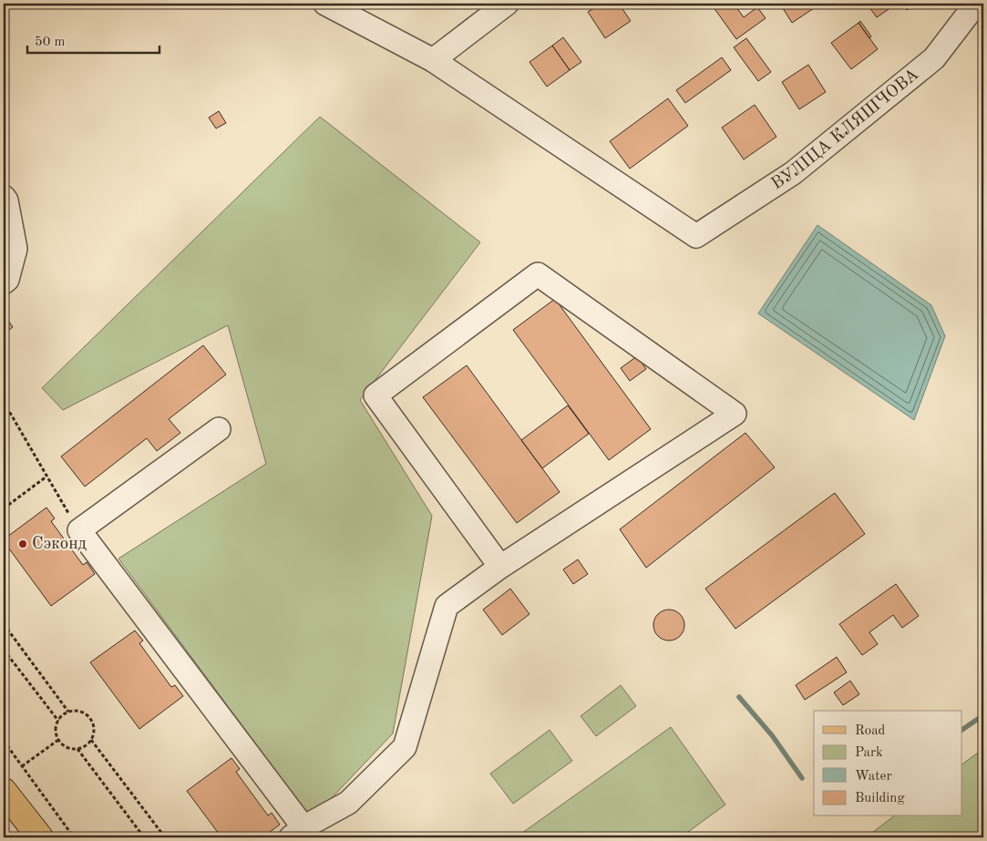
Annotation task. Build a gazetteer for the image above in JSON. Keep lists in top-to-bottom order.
{
  "streets": {
    "street": ["ВУЛІЦА КЛЯШЧОВА"]
  },
  "places": ["Сэконд"],
  "legend": [
    "Road",
    "Park",
    "Water",
    "Building"
  ],
  "scale_bar": "50 m"
}
